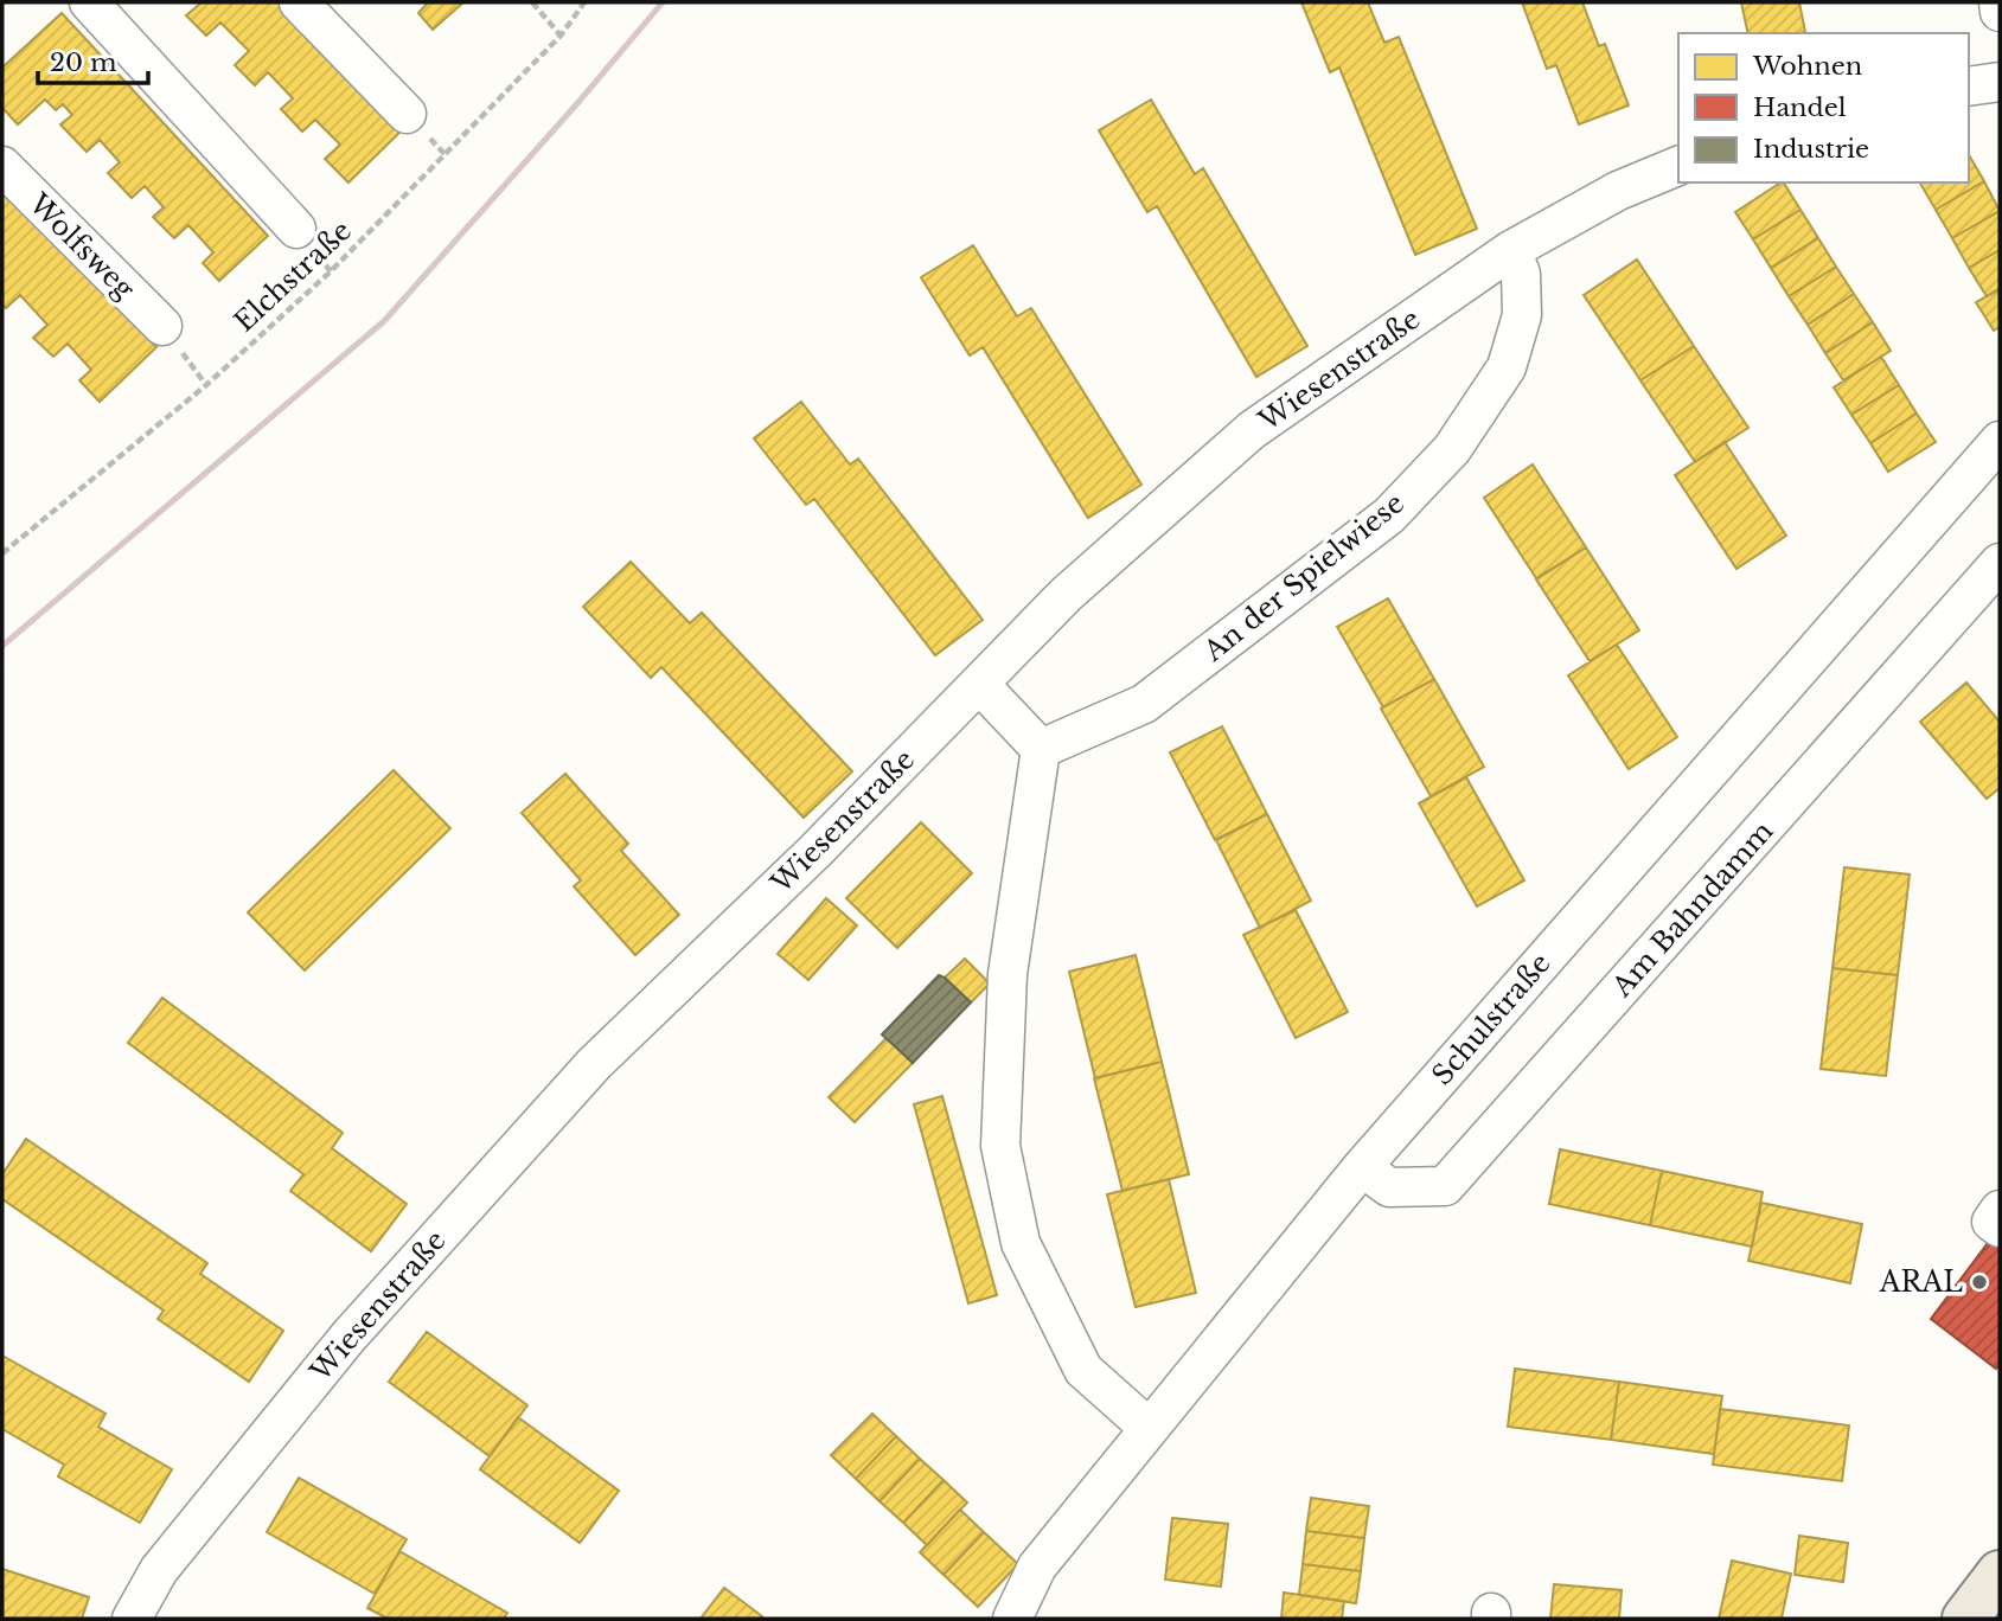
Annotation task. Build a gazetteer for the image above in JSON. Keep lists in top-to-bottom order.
{
  "streets": {
    "street": [
      "Wolfsweg",
      "Wiesenstraße",
      "An der Spielwiese",
      "Am Bahndamm",
      "Schulstraße"
    ],
    "path": ["Elchstraße"]
  },
  "crossings": [
    ["Wiesenstraße", "An der Spielwiese"],
    ["Am Bahndamm", "Schulstraße"]
  ],
  "places": ["ARAL"],
  "legend": ["Wohnen", "Handel", "Industrie"],
  "scale_bar": "20 m"
}
